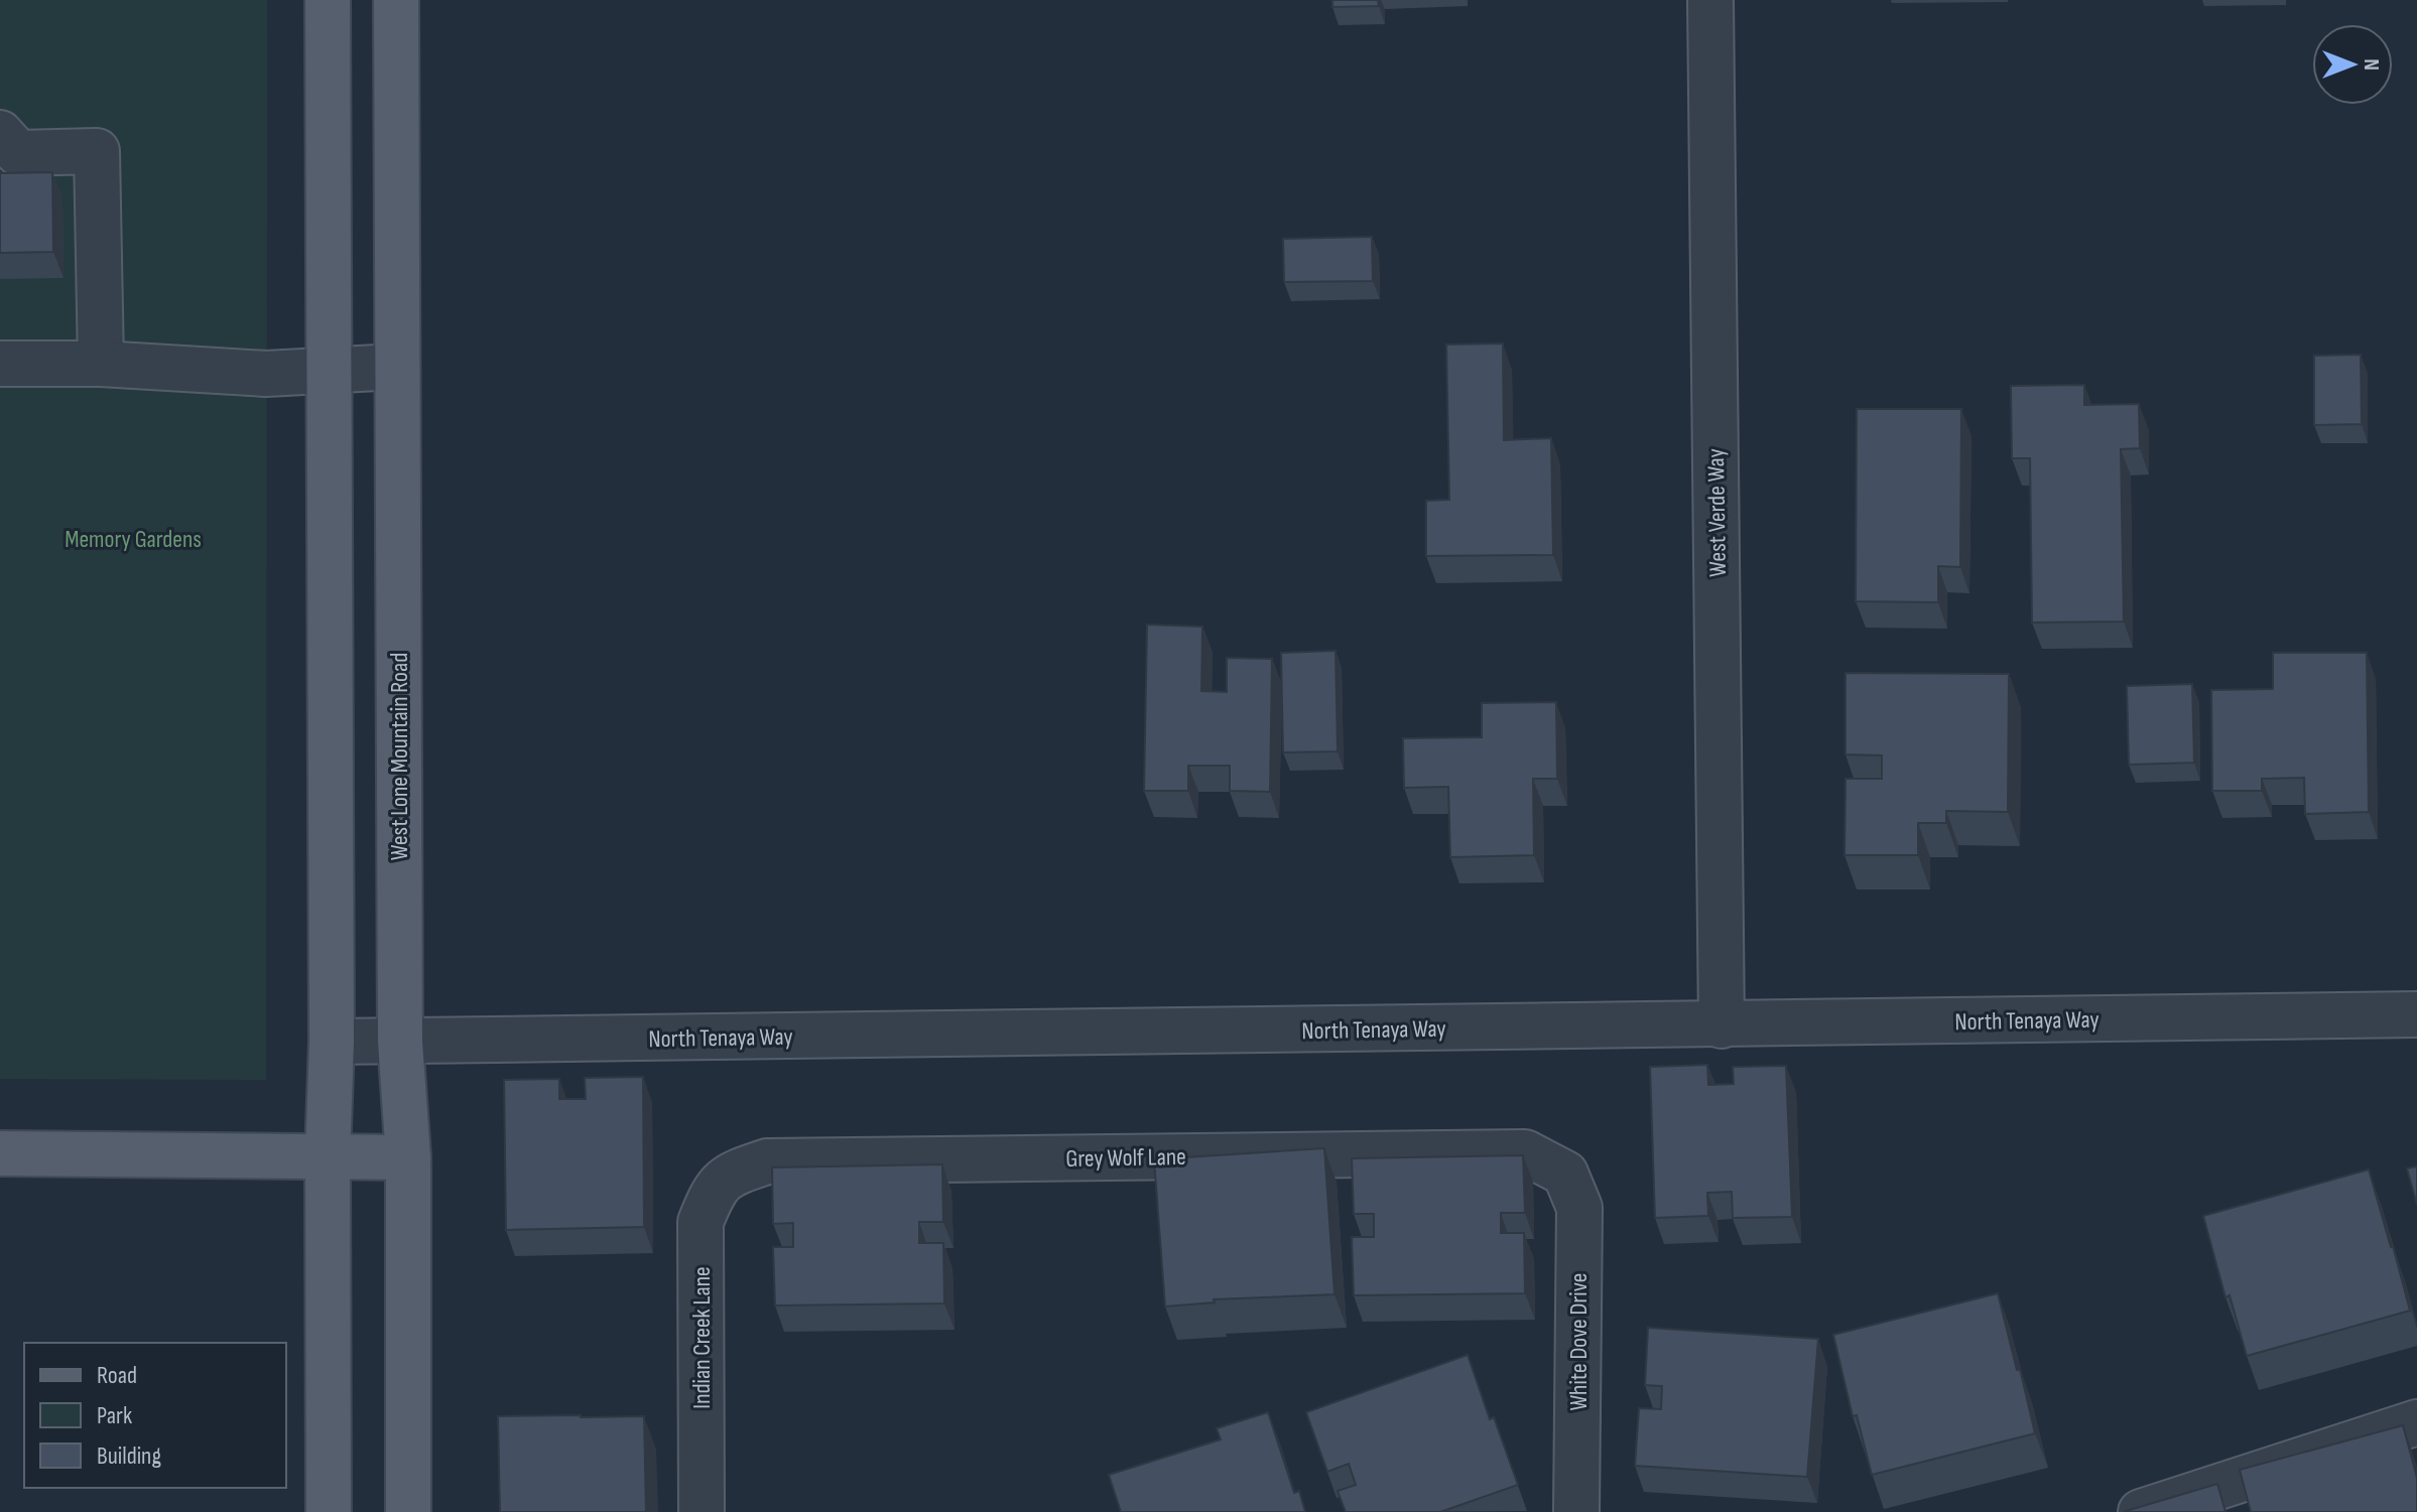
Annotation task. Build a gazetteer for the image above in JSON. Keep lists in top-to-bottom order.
{
  "streets": {
    "main road": ["West Lone Mountain Road"],
    "street": [
      "West Verde Way",
      "North Tenaya Way",
      "Grey Wolf Lane",
      "Indian Creek Lane",
      "White Dove Drive"
    ]
  },
  "crossings": [
    ["West Verde Way", "North Tenaya Way"],
    ["West Lone Mountain Road", "North Tenaya Way"],
    ["Grey Wolf Lane", "Indian Creek Lane"],
    ["Grey Wolf Lane", "White Dove Drive"]
  ],
  "parks": ["Memory Gardens"],
  "legend": ["Road", "Park", "Building"],
  "north": "right"
}
